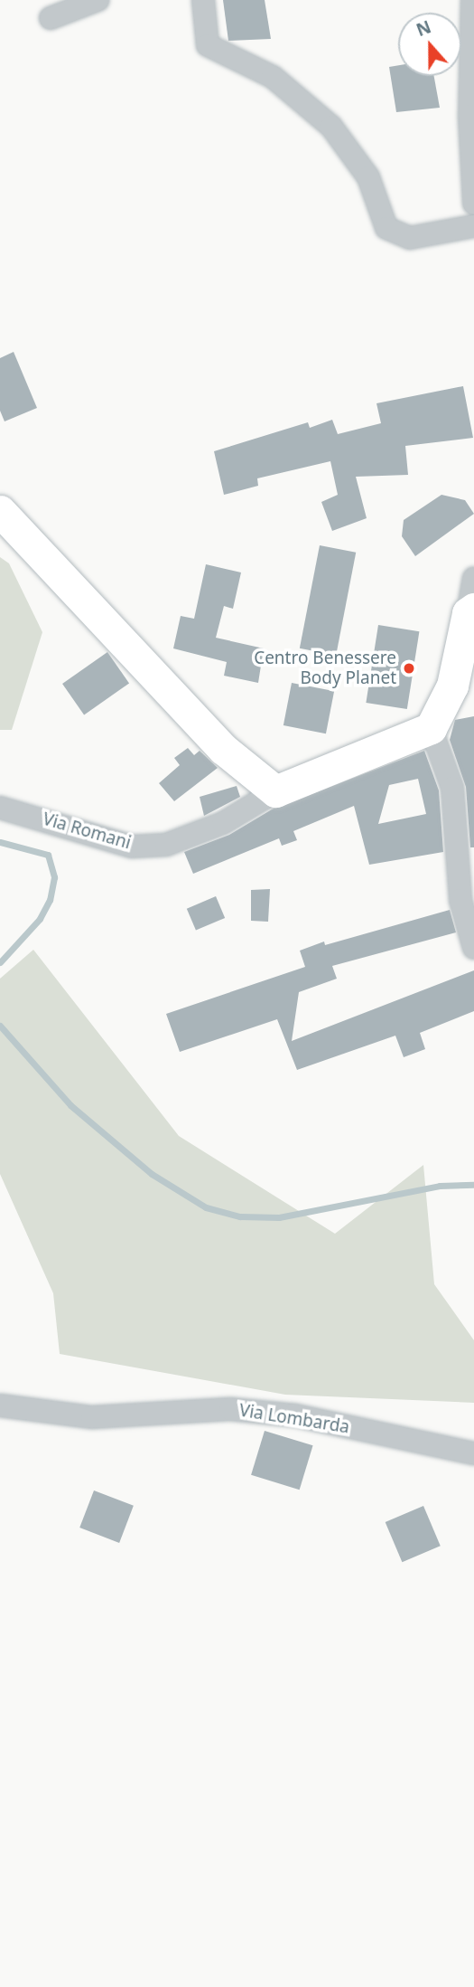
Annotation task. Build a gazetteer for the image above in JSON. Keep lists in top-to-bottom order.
{
  "streets": {
    "street": ["Via Romani", "Via Lombarda"]
  },
  "places": ["Centro Benessere Body Planet"],
  "north": "top"
}
